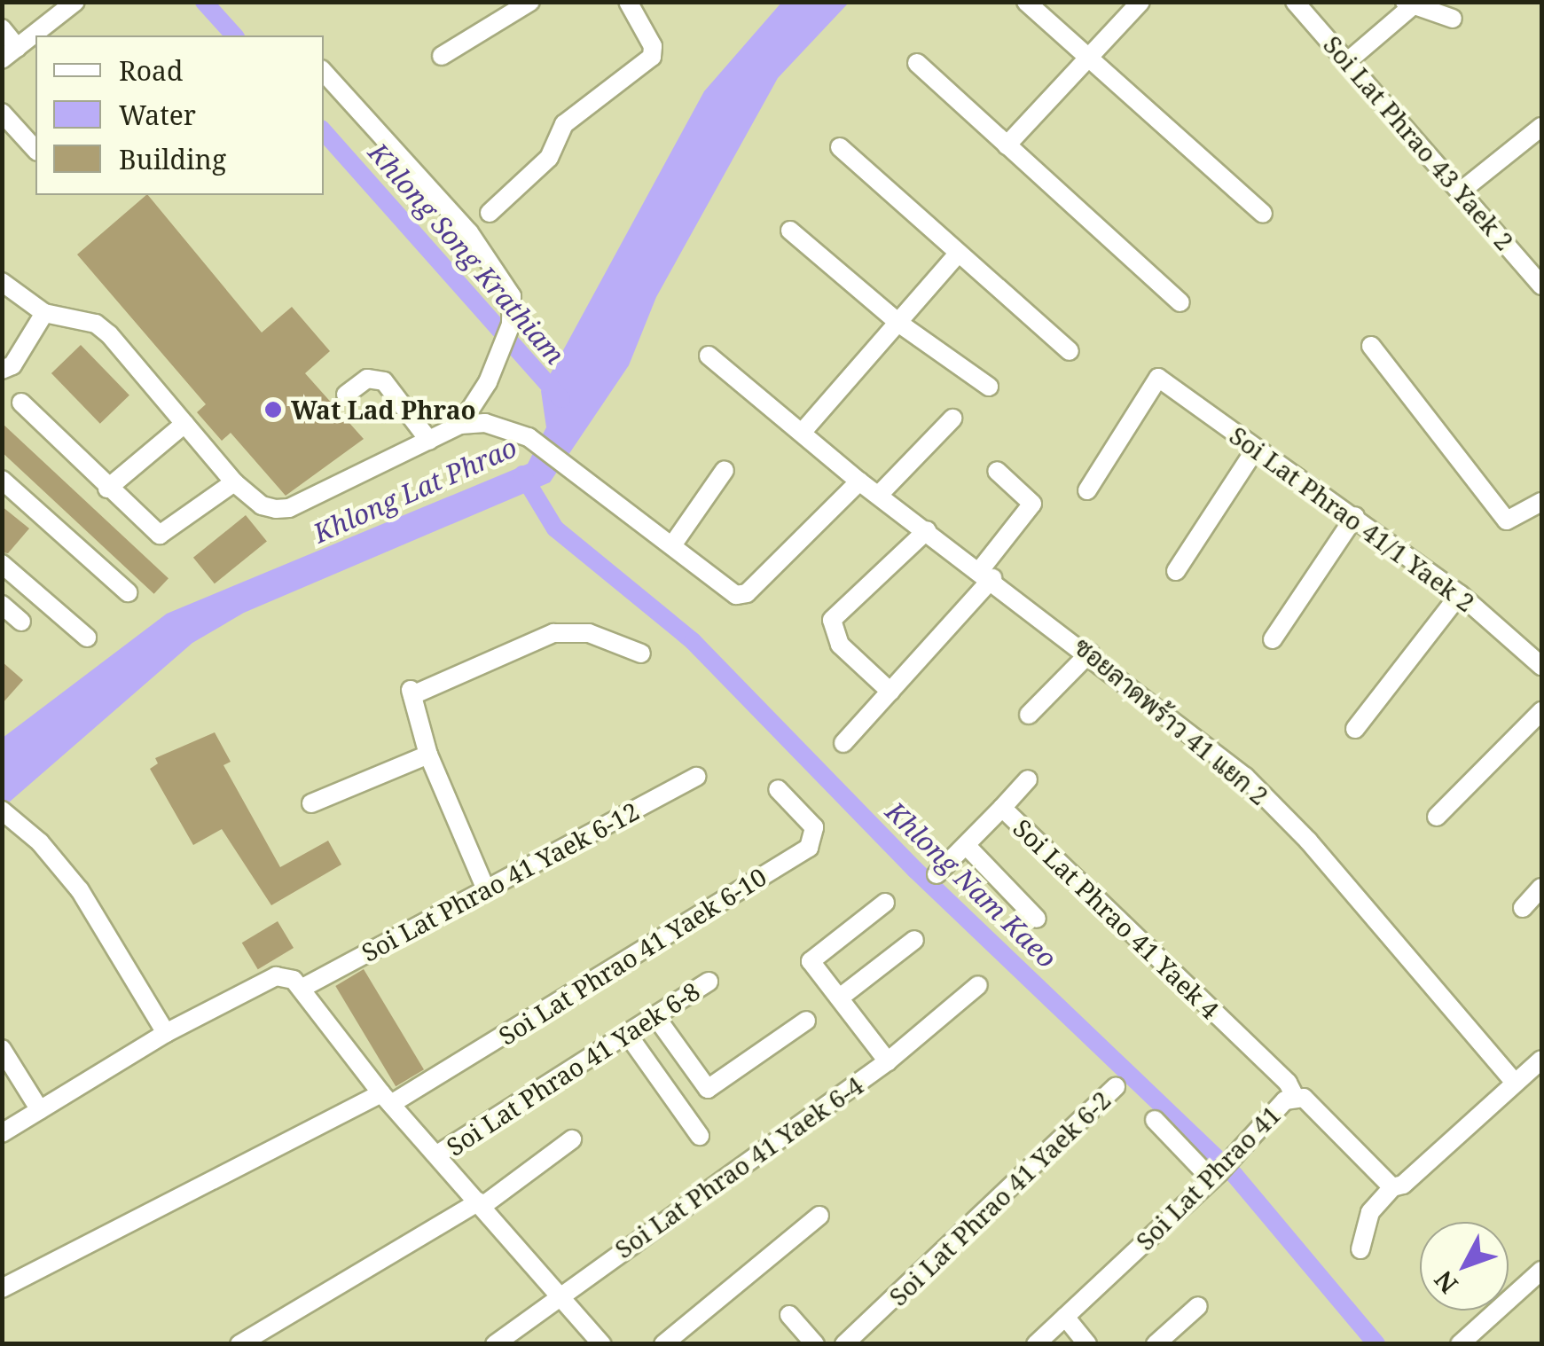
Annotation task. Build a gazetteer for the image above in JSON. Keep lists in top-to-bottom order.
{
  "streets": {
    "street": [
      "Soi Lat Phrao 43 Yaek 2",
      "Soi Lat Phrao 41/1 Yaek 2",
      "ซอยลาดพร้าว 41 แยก 2",
      "Soi Lat Phrao 41 Yaek 6-12",
      "Soi Lat Phrao 41 Yaek 4",
      "Soi Lat Phrao 41 Yaek 6-10",
      "Soi Lat Phrao 41 Yaek 6-8",
      "Soi Lat Phrao 41 Yaek 6-4",
      "Soi Lat Phrao 41",
      "Soi Lat Phrao 41 Yaek 6-2"
    ]
  },
  "crossings": [
    ["Soi Lat Phrao 41 Yaek 4", "Soi Lat Phrao 41"]
  ],
  "water": ["Khlong Song Krathiam", "Khlong Lat Phrao", "Khlong Nam Kaeo"],
  "places": ["Wat Lad Phrao"],
  "legend": ["Road", "Water", "Building"],
  "north": "bottom left"
}
